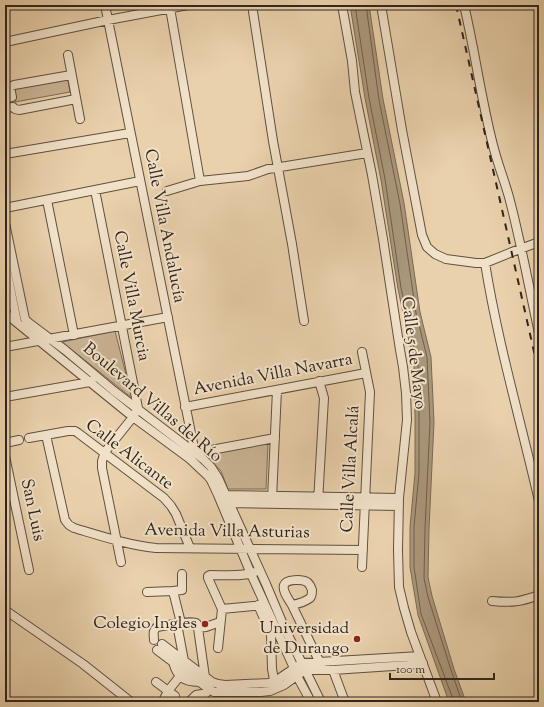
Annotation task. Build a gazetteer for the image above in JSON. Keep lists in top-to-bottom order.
{
  "streets": {
    "street": [
      "Calle Villa Andalucía",
      "Calle Villa Murcia",
      "Calle 5 de Mayo",
      "Avenida Villa Navarra",
      "Boulevard Villas del Río",
      "Calle Alicante",
      "Calle Villa Alcalá",
      "San Luis",
      "Avenida Villa Asturias"
    ]
  },
  "crossings": [
    ["Calle Villa Andalucía", "Avenida Villa Navarra"],
    ["Calle Villa Andalucía", "Boulevard Villas del Río"],
    ["Calle Villa Murcia", "Boulevard Villas del Río"],
    ["Avenida Villa Navarra", "Calle Villa Alcalá"],
    ["Boulevard Villas del Río", "Avenida Villa Asturias"],
    ["Calle Alicante", "Avenida Villa Asturias"],
    ["Calle Villa Alcalá", "Avenida Villa Asturias"]
  ],
  "places": ["Colegio Ingles", "Universidad de Durango"],
  "scale_bar": "100 m"
}
